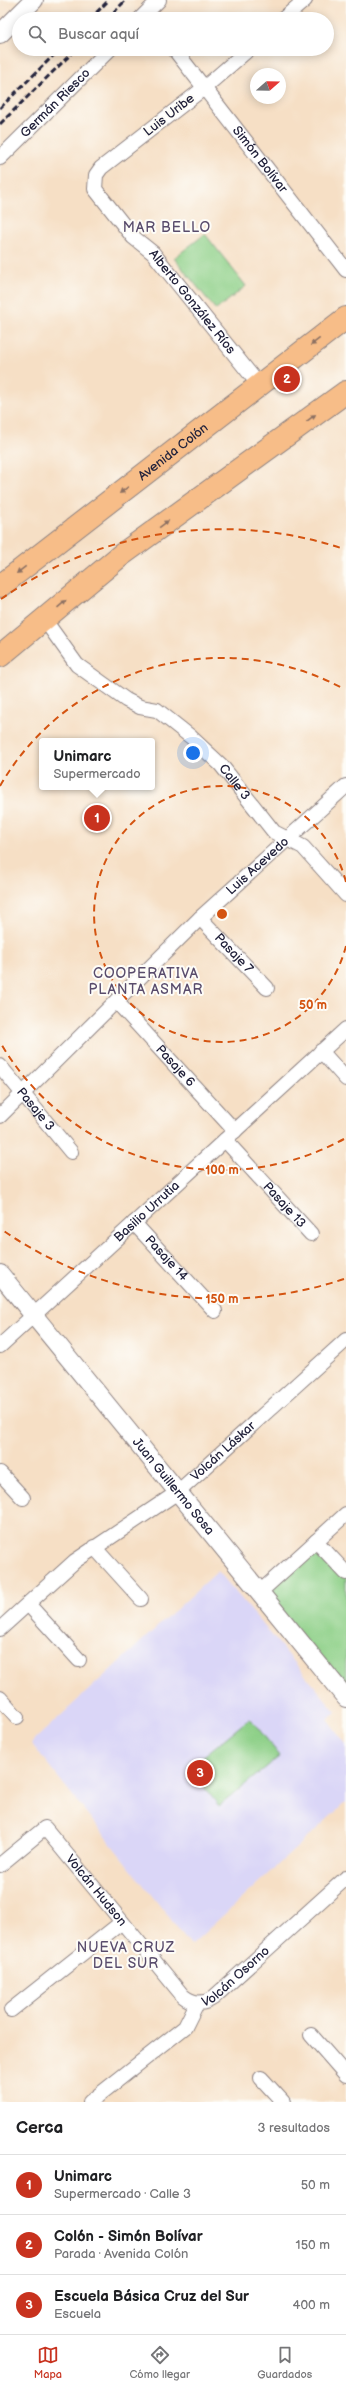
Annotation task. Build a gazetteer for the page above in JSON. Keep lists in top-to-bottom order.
{
  "streets": {
    "main road": ["Avenida Colón"],
    "street": [
      "Germán Riesco",
      "Luis Uribe",
      "Simón Bolívar",
      "Alberto González Ríos",
      "Calle 3",
      "Luis Acevedo",
      "Pasaje 7",
      "Pasaje 6",
      "Pasaje 3",
      "Pasaje 13",
      "Basilio Urrutia",
      "Pasaje 14",
      "Volcán Láskar",
      "Juan Guillermo Sosa",
      "Volcán Hudson",
      "Volcán Osorno"
    ]
  },
  "crossings": [
    ["Luis Uribe", "Simón Bolívar"],
    ["Luis Uribe", "Alberto González Ríos"],
    ["Alberto González Ríos", "Avenida Colón"],
    ["Calle 3", "Luis Acevedo"],
    ["Luis Acevedo", "Pasaje 7"],
    ["Luis Acevedo", "Pasaje 6"],
    ["Luis Acevedo", "Pasaje 3"],
    ["Pasaje 6", "Pasaje 13"],
    ["Pasaje 6", "Basilio Urrutia"],
    ["Pasaje 13", "Basilio Urrutia"],
    ["Basilio Urrutia", "Pasaje 14"],
    ["Basilio Urrutia", "Juan Guillermo Sosa"],
    ["Volcán Láskar", "Juan Guillermo Sosa"],
    ["Volcán Hudson", "Volcán Osorno"]
  ],
  "districts": ["MAR BELLO", "COOPERATIVA PLANTA ASMAR", "NUEVA CRUZ DEL SUR"],
  "north": "right",
  "page": {
    "search": "Buscar aquí",
    "pins": ["2", "1", "3"],
    "popup": ["Unimarc", "Supermercado"],
    "heading": ["Cerca", "3 resultados"],
    "list": [
      {
        "mark": "1",
        "name": "Unimarc",
        "note": "Supermercado · Calle 3",
        "value": "50 m"
      },
      {
        "mark": "2",
        "name": "Colón - Simón Bolívar",
        "note": "Parada · Avenida Colón",
        "value": "150 m"
      },
      {
        "mark": "3",
        "name": "Escuela Básica Cruz del Sur",
        "note": "Escuela",
        "value": "400 m"
      }
    ],
    "nav": ["Mapa", "Cómo llegar", "Guardados"]
  },
  "rings": ["50 m", "100 m", "150 m"]
}
